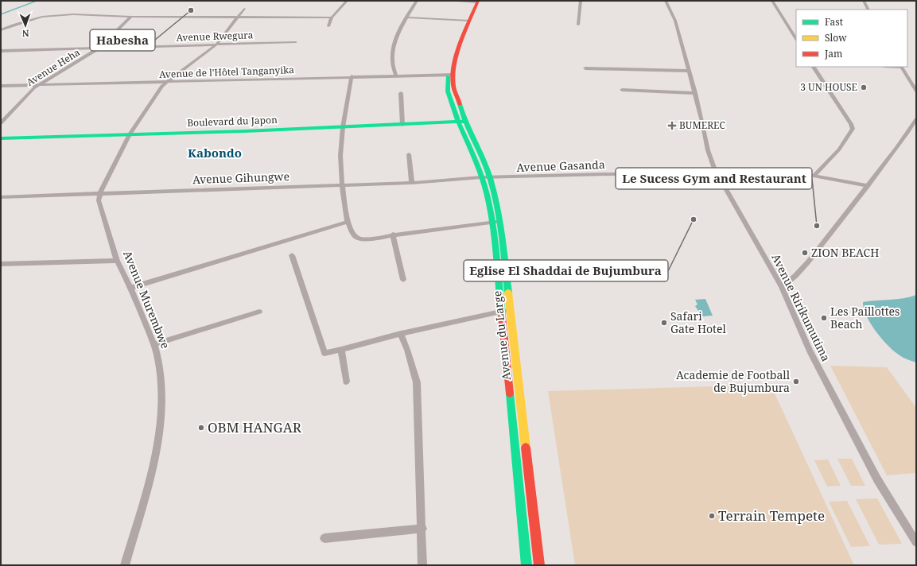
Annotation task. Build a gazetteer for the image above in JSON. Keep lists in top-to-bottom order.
{
  "streets": {
    "main road": ["Boulevard du Japon", "Avenue du Large"],
    "street": [
      "Avenue Rwegura",
      "Avenue Heha",
      "Avenue de l'Hôtel Tanganyika",
      "Avenue Gasanda",
      "Avenue Gihungwe",
      "Avenue Murembwe",
      "Avenue Ririkumutima"
    ]
  },
  "crossings": [
    ["Avenue Rwegura", "Avenue Heha"],
    ["Avenue Heha", "Avenue de l'Hôtel Tanganyika"],
    ["Avenue de l'Hôtel Tanganyika", "Avenue du Large"],
    ["Boulevard du Japon", "Avenue du Large"],
    ["Avenue Gasanda", "Avenue Gihungwe"],
    ["Avenue Gasanda", "Avenue Ririkumutima"],
    ["Avenue Gasanda", "Avenue du Large"],
    ["Avenue Gihungwe", "Avenue Murembwe"],
    ["Avenue Gihungwe", "Avenue du Large"]
  ],
  "districts": ["Kabondo"],
  "places": {
    "other": [
      "Habesha",
      "3 UN HOUSE",
      "Eglise El Shaddai de Bujumbura",
      "Le Sucess Gym and Restaurant",
      "ZION BEACH",
      "Les Paillottes Beach",
      "Safari Gate Hotel",
      "Academie de Football de Bujumbura",
      "OBM HANGAR",
      "Terrain Tempete"
    ],
    "health": ["BUMEREC"]
  },
  "legend": ["Fast", "Slow", "Jam"],
  "north": "bottom"
}
